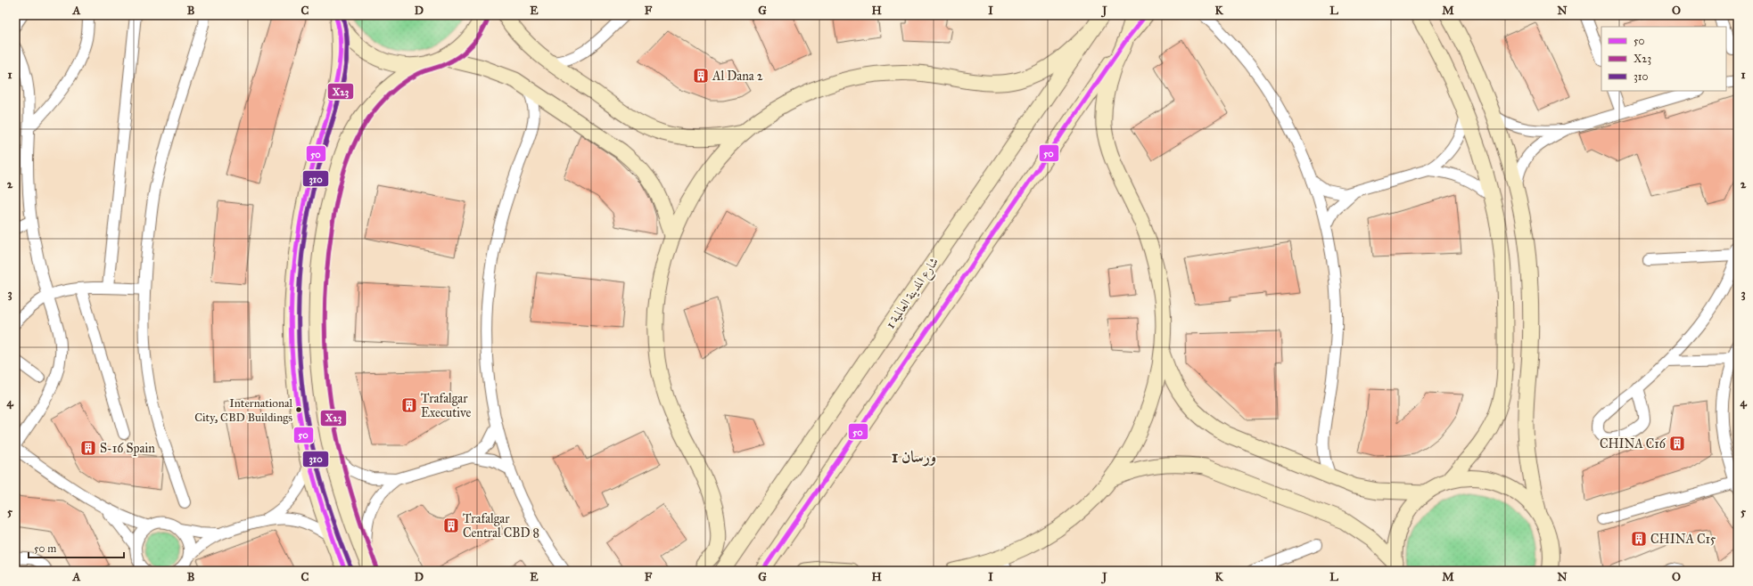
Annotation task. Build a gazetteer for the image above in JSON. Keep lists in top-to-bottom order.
{
  "streets": {
    "street": ["شارع المدينة العالمية 1"]
  },
  "districts": ["ورسان 1"],
  "places": {
    "building": [
      "Al Dana 2",
      "Trafalgar Executive",
      "CHINA C16",
      "S-16 Spain",
      "Trafalgar Central CBD 8",
      "CHINA C15"
    ],
    "other": ["International City, CBD Buildings"]
  },
  "lines": ["transit line 50", "transit line X23", "transit line 310"],
  "legend": ["50", "X23", "310"],
  "scale_bar": "50 m",
  "grid": {
    "columns": [
      "A",
      "B",
      "C",
      "D",
      "E",
      "F",
      "G",
      "H",
      "I",
      "J",
      "K",
      "L",
      "M",
      "N",
      "O"
    ],
    "rows": [
      "1",
      "2",
      "3",
      "4",
      "5"
    ]
  }
}
